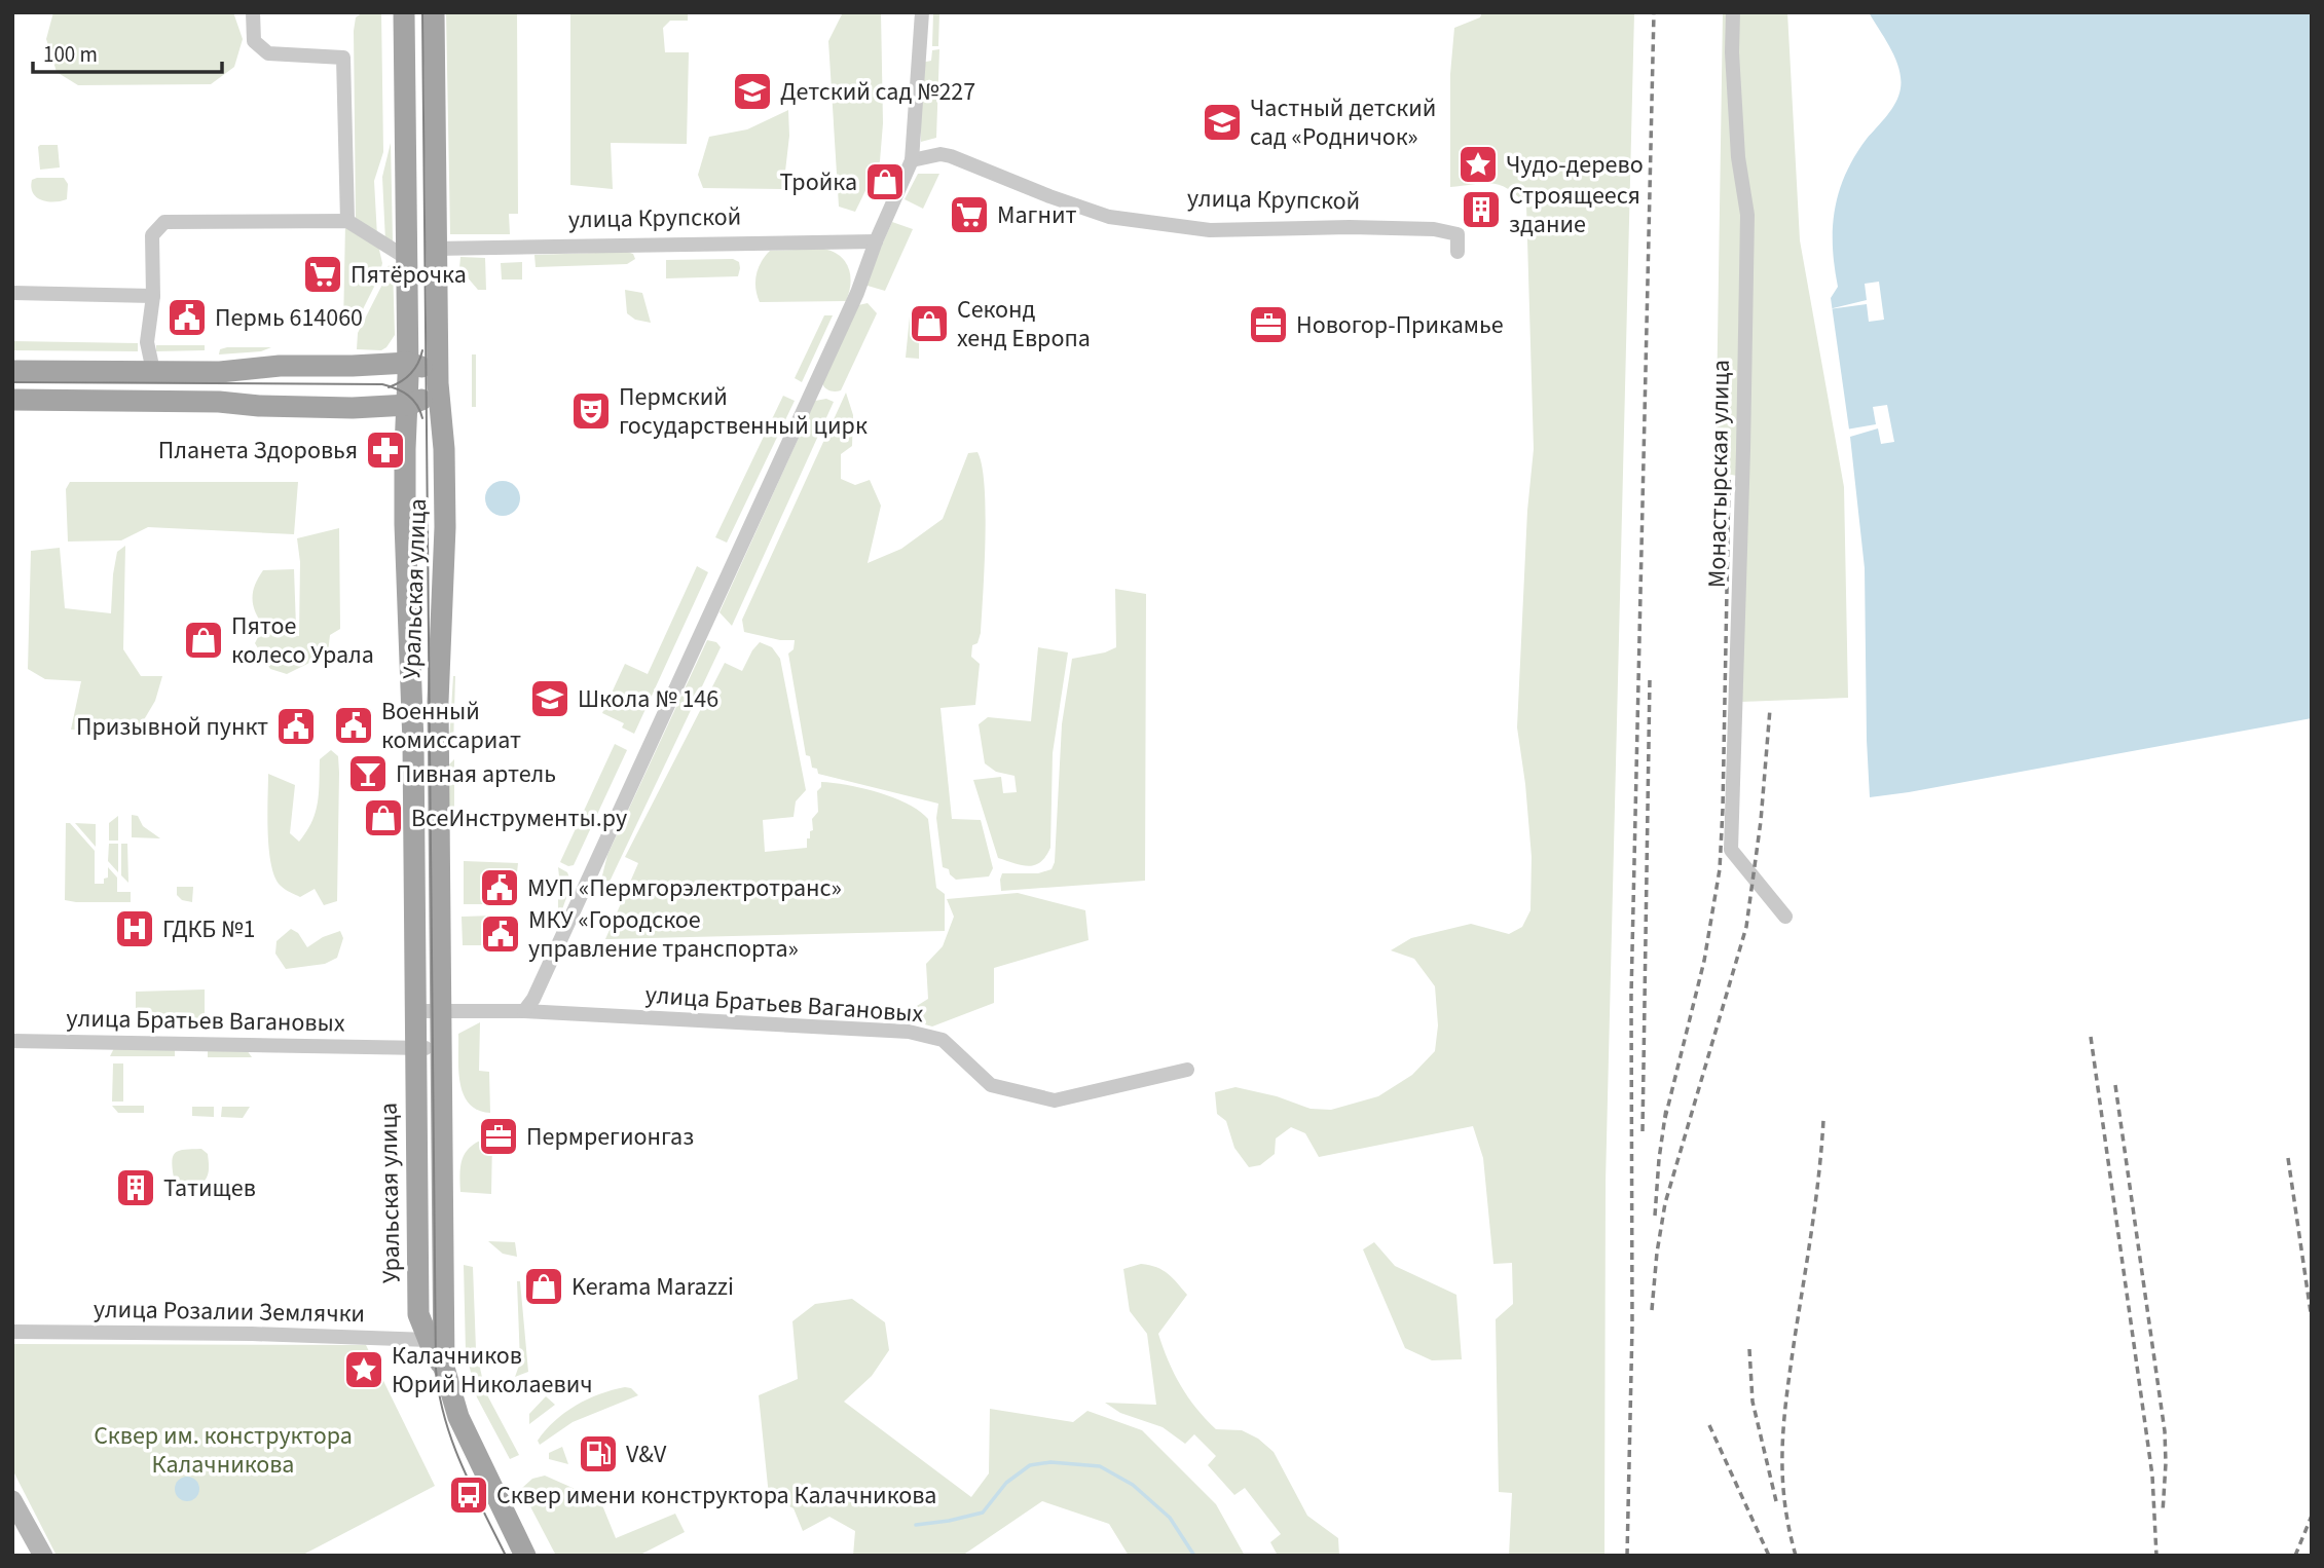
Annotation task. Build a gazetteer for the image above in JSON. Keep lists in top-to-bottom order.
{
  "streets": {
    "main road": ["Уральская улица"],
    "street": [
      "улица Крупской",
      "Монастырская улица",
      "улица Братьев Вагановых",
      "улица Розалии Землячки"
    ]
  },
  "crossings": [
    ["улица Крупской", "Уральская улица"],
    ["Уральская улица", "улица Братьев Вагановых"],
    ["Уральская улица", "улица Розалии Землячки"]
  ],
  "parks": ["Сквер им. конструктора Калачникова"],
  "places": {
    "school or university": ["Детский сад №227", "Частный детский сад «Родничок»", "Школа № 146"],
    "place": ["Чудо-дерево", "Калачников Юрий Николаевич"],
    "shop": [
      "Тройка",
      "Секонд хенд Европа",
      "Пятое колесо Урала",
      "ВсеИнструменты.ру",
      "Kerama Marazzi"
    ],
    "building": ["Строящееся здание", "Татищев"],
    "supermarket": ["Магнит", "Пятёрочка"],
    "public building": [
      "Пермь 614060",
      "Военный комиссариат",
      "Призывной пункт",
      "МУП «Пермгорэлектротранс»",
      "МКУ «Городское управление транспорта»"
    ],
    "office": ["Новогор-Прикамье", "Пермрегионгаз"],
    "theatre": ["Пермский государственный цирк"],
    "pharmacy": ["Планета Здоровья"],
    "bar": ["Пивная артель"],
    "hospital": ["ГДКБ №1"],
    "fuel station": ["V&V"],
    "bus stop": ["Сквер имени конструктора Калачникова"]
  },
  "scale_bar": "100 m"
}
